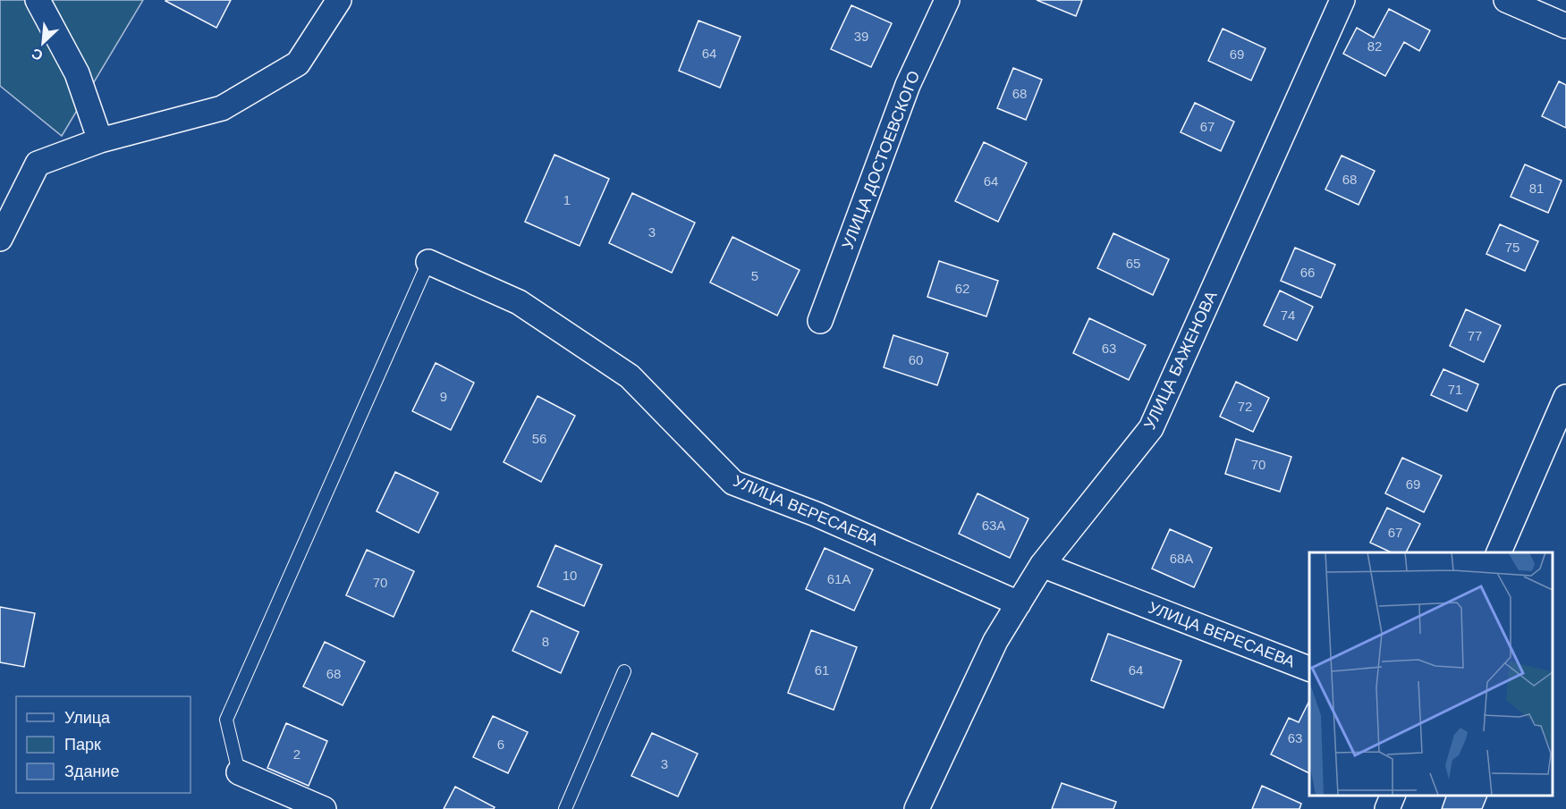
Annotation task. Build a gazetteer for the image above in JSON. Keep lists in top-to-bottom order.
{
  "streets": {
    "street": ["УЛИЦА ДОСТОЕВСКОГО", "УЛИЦА БАЖЕНОВА", "УЛИЦА ВЕРЕСАЕВА"]
  },
  "crossings": [
    ["УЛИЦА БАЖЕНОВА", "УЛИЦА ВЕРЕСАЕВА"]
  ],
  "house_numbers": [
    "39",
    "82",
    "64",
    "69",
    "68",
    "67",
    "68",
    "64",
    "81",
    "1",
    "3",
    "75",
    "65",
    "66",
    "5",
    "62",
    "74",
    "77",
    "63",
    "60",
    "71",
    "9",
    "72",
    "56",
    "70",
    "69",
    "63А",
    "67",
    "68А",
    "10",
    "61А",
    "70",
    "8",
    "61",
    "64",
    "68",
    "63",
    "6",
    "2",
    "3"
  ],
  "legend": ["Улица", "Парк", "Здание"],
  "north": "bottom left"
}
